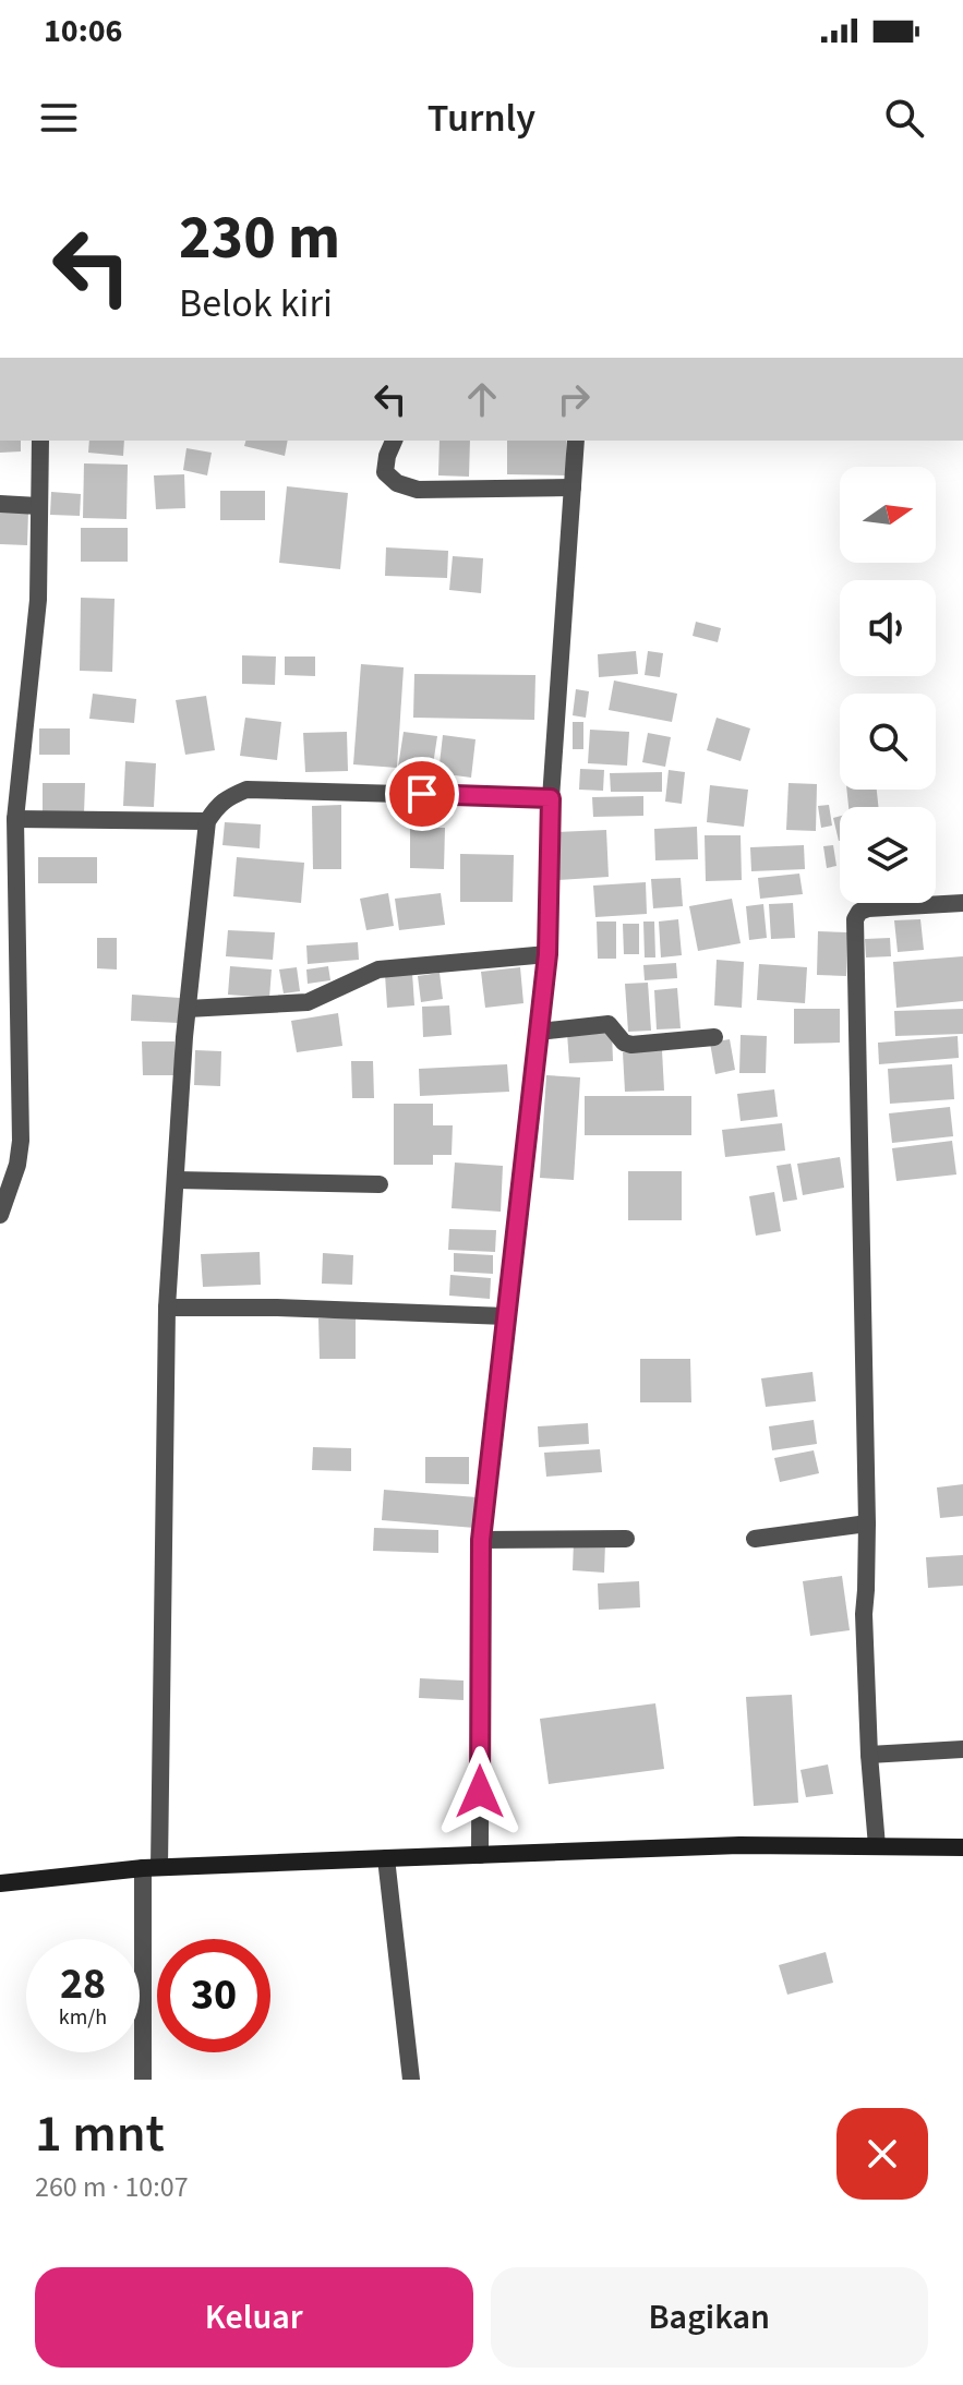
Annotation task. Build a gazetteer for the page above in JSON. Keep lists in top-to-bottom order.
{
  "north": "right",
  "page": {
    "status": "10:06",
    "header": "Turnly",
    "turn": ["230 m", "Belok kiri"],
    "speed": "28 km/h",
    "limit": "30",
    "heading": ["1 mnt", "260 m · 10:07"],
    "buttons": ["Keluar", "Bagikan"]
  }
}
